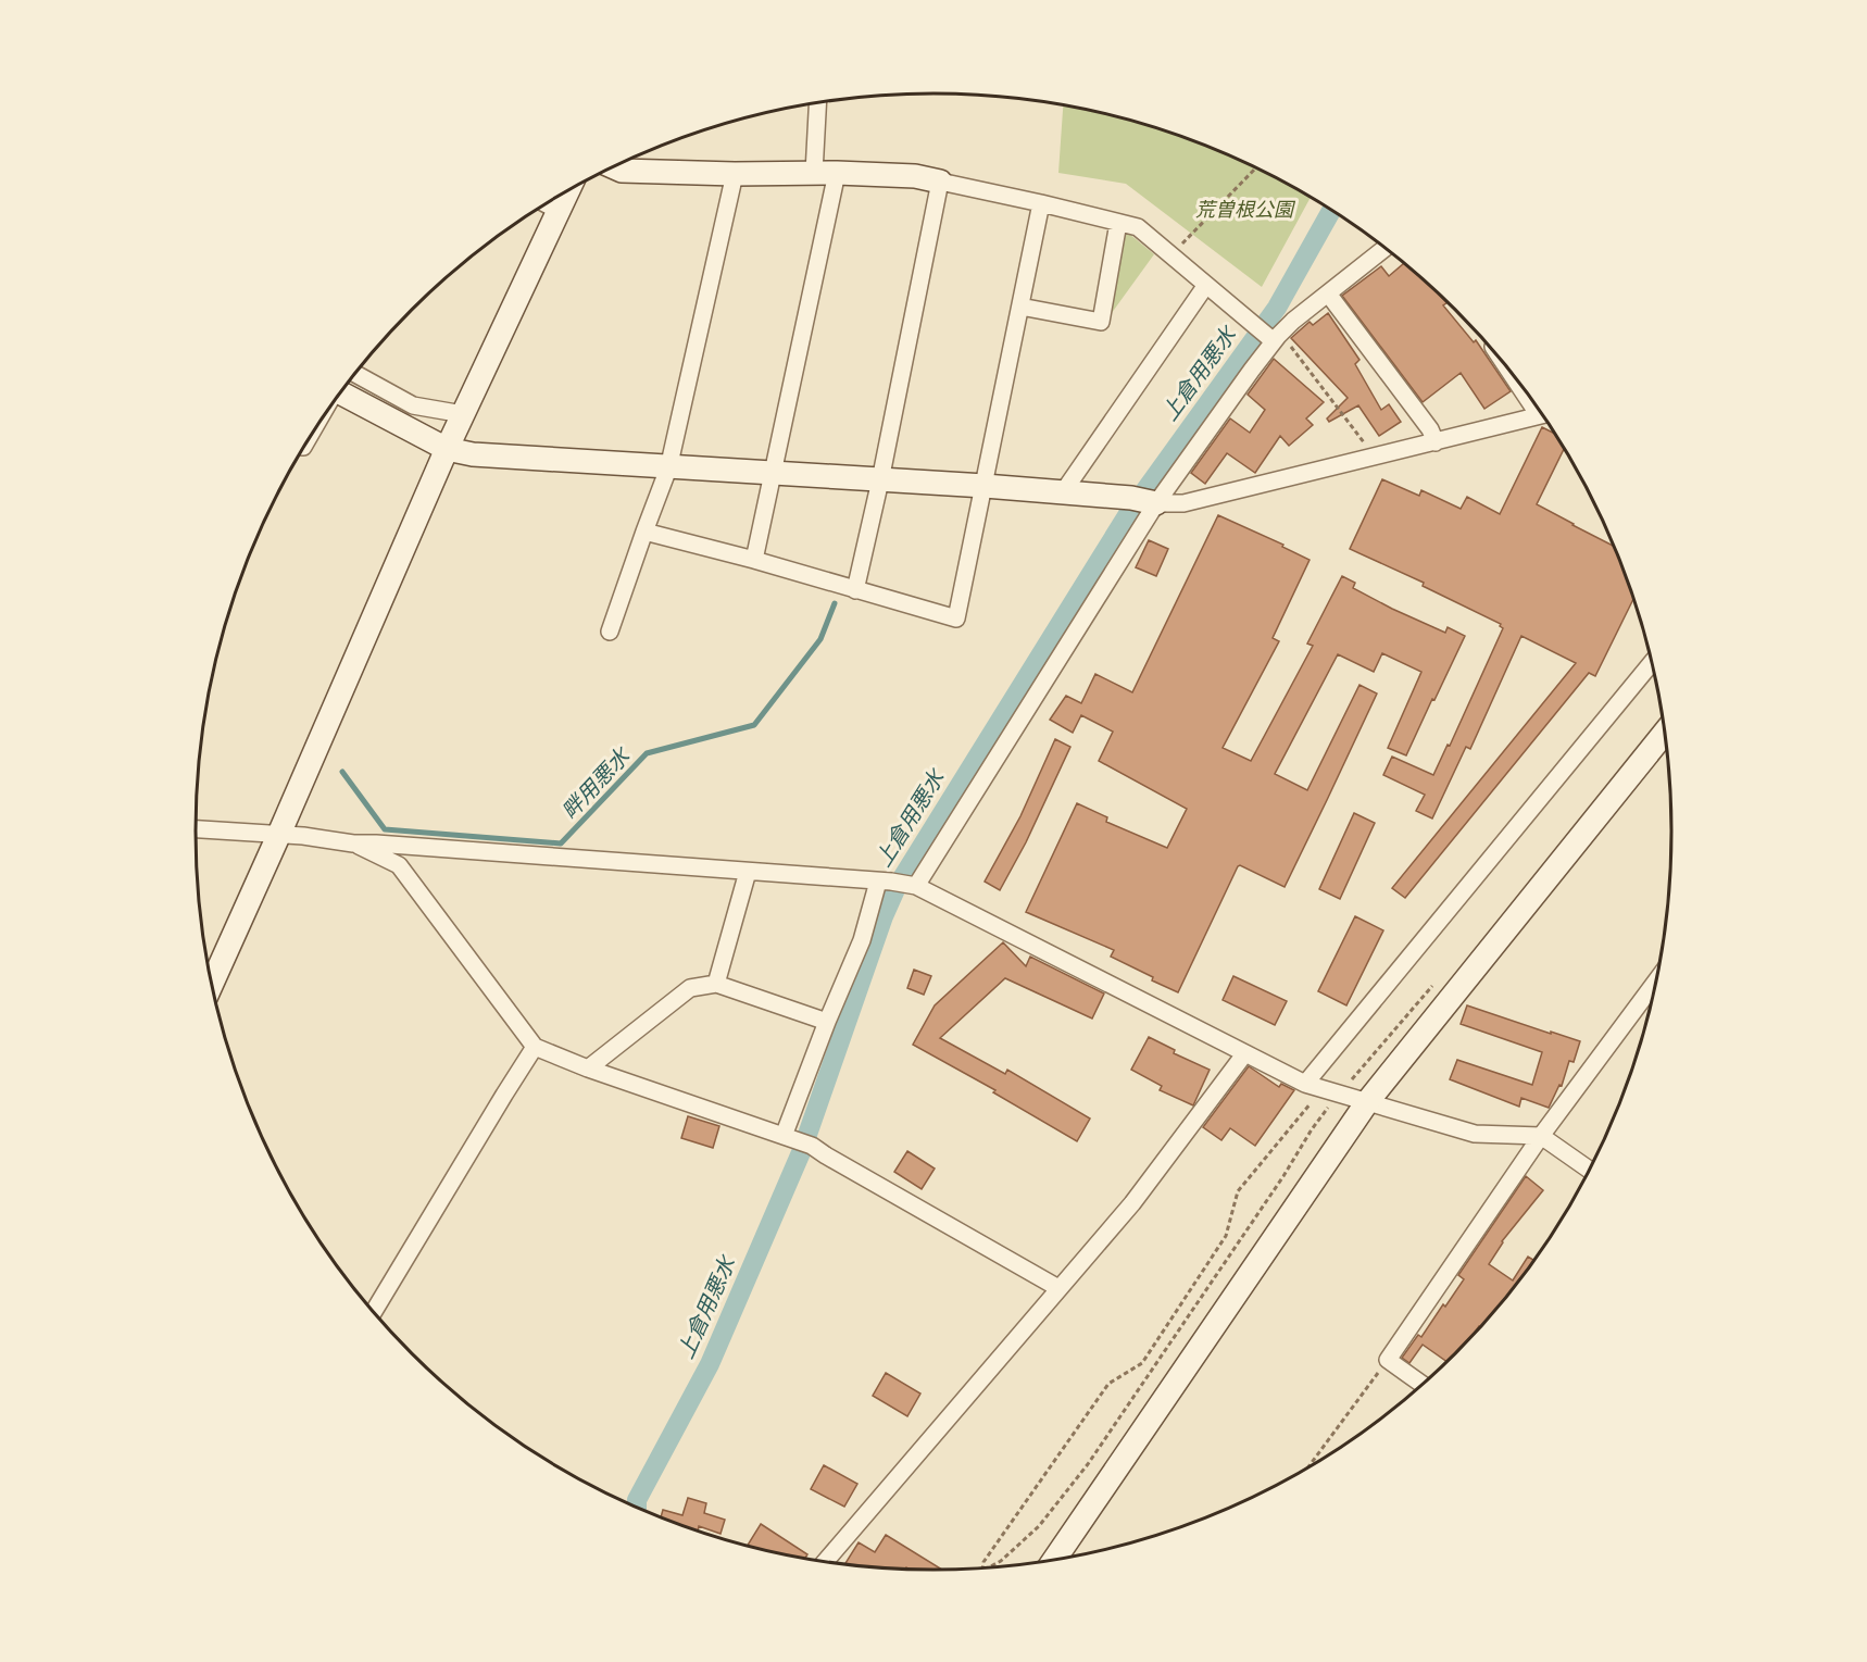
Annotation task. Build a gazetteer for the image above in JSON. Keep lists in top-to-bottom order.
{
  "water": ["上倉用悪水", "畔用悪水"],
  "parks": ["荒曽根公園"]
}
